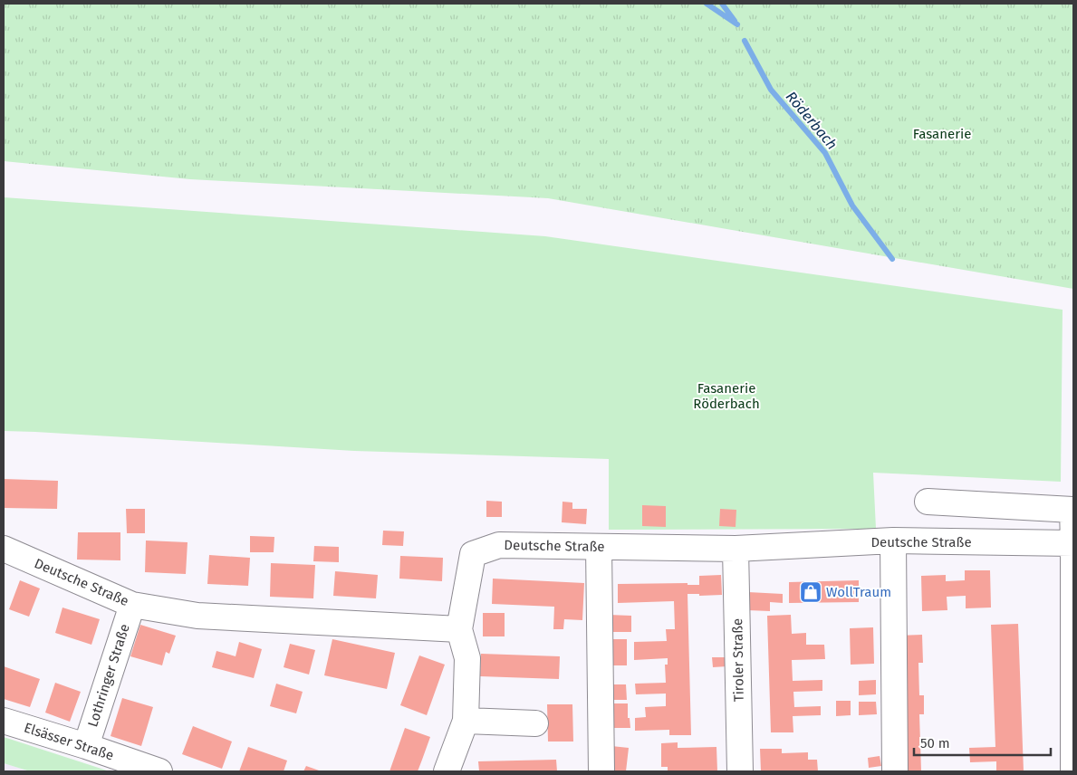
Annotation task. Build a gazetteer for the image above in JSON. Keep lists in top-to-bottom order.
{
  "streets": {
    "street": [
      "Deutsche Straße",
      "Tiroler Straße",
      "Lothringer Straße",
      "Elsässer Straße"
    ]
  },
  "crossings": [
    ["Deutsche Straße", "Tiroler Straße"],
    ["Deutsche Straße", "Lothringer Straße"],
    ["Lothringer Straße", "Elsässer Straße"]
  ],
  "water": ["Röderbach"],
  "parks": ["Fasanerie", "Fasanerie Röderbach"],
  "places": {
    "shop": ["WollTraum"]
  },
  "scale_bar": "50 m"
}
